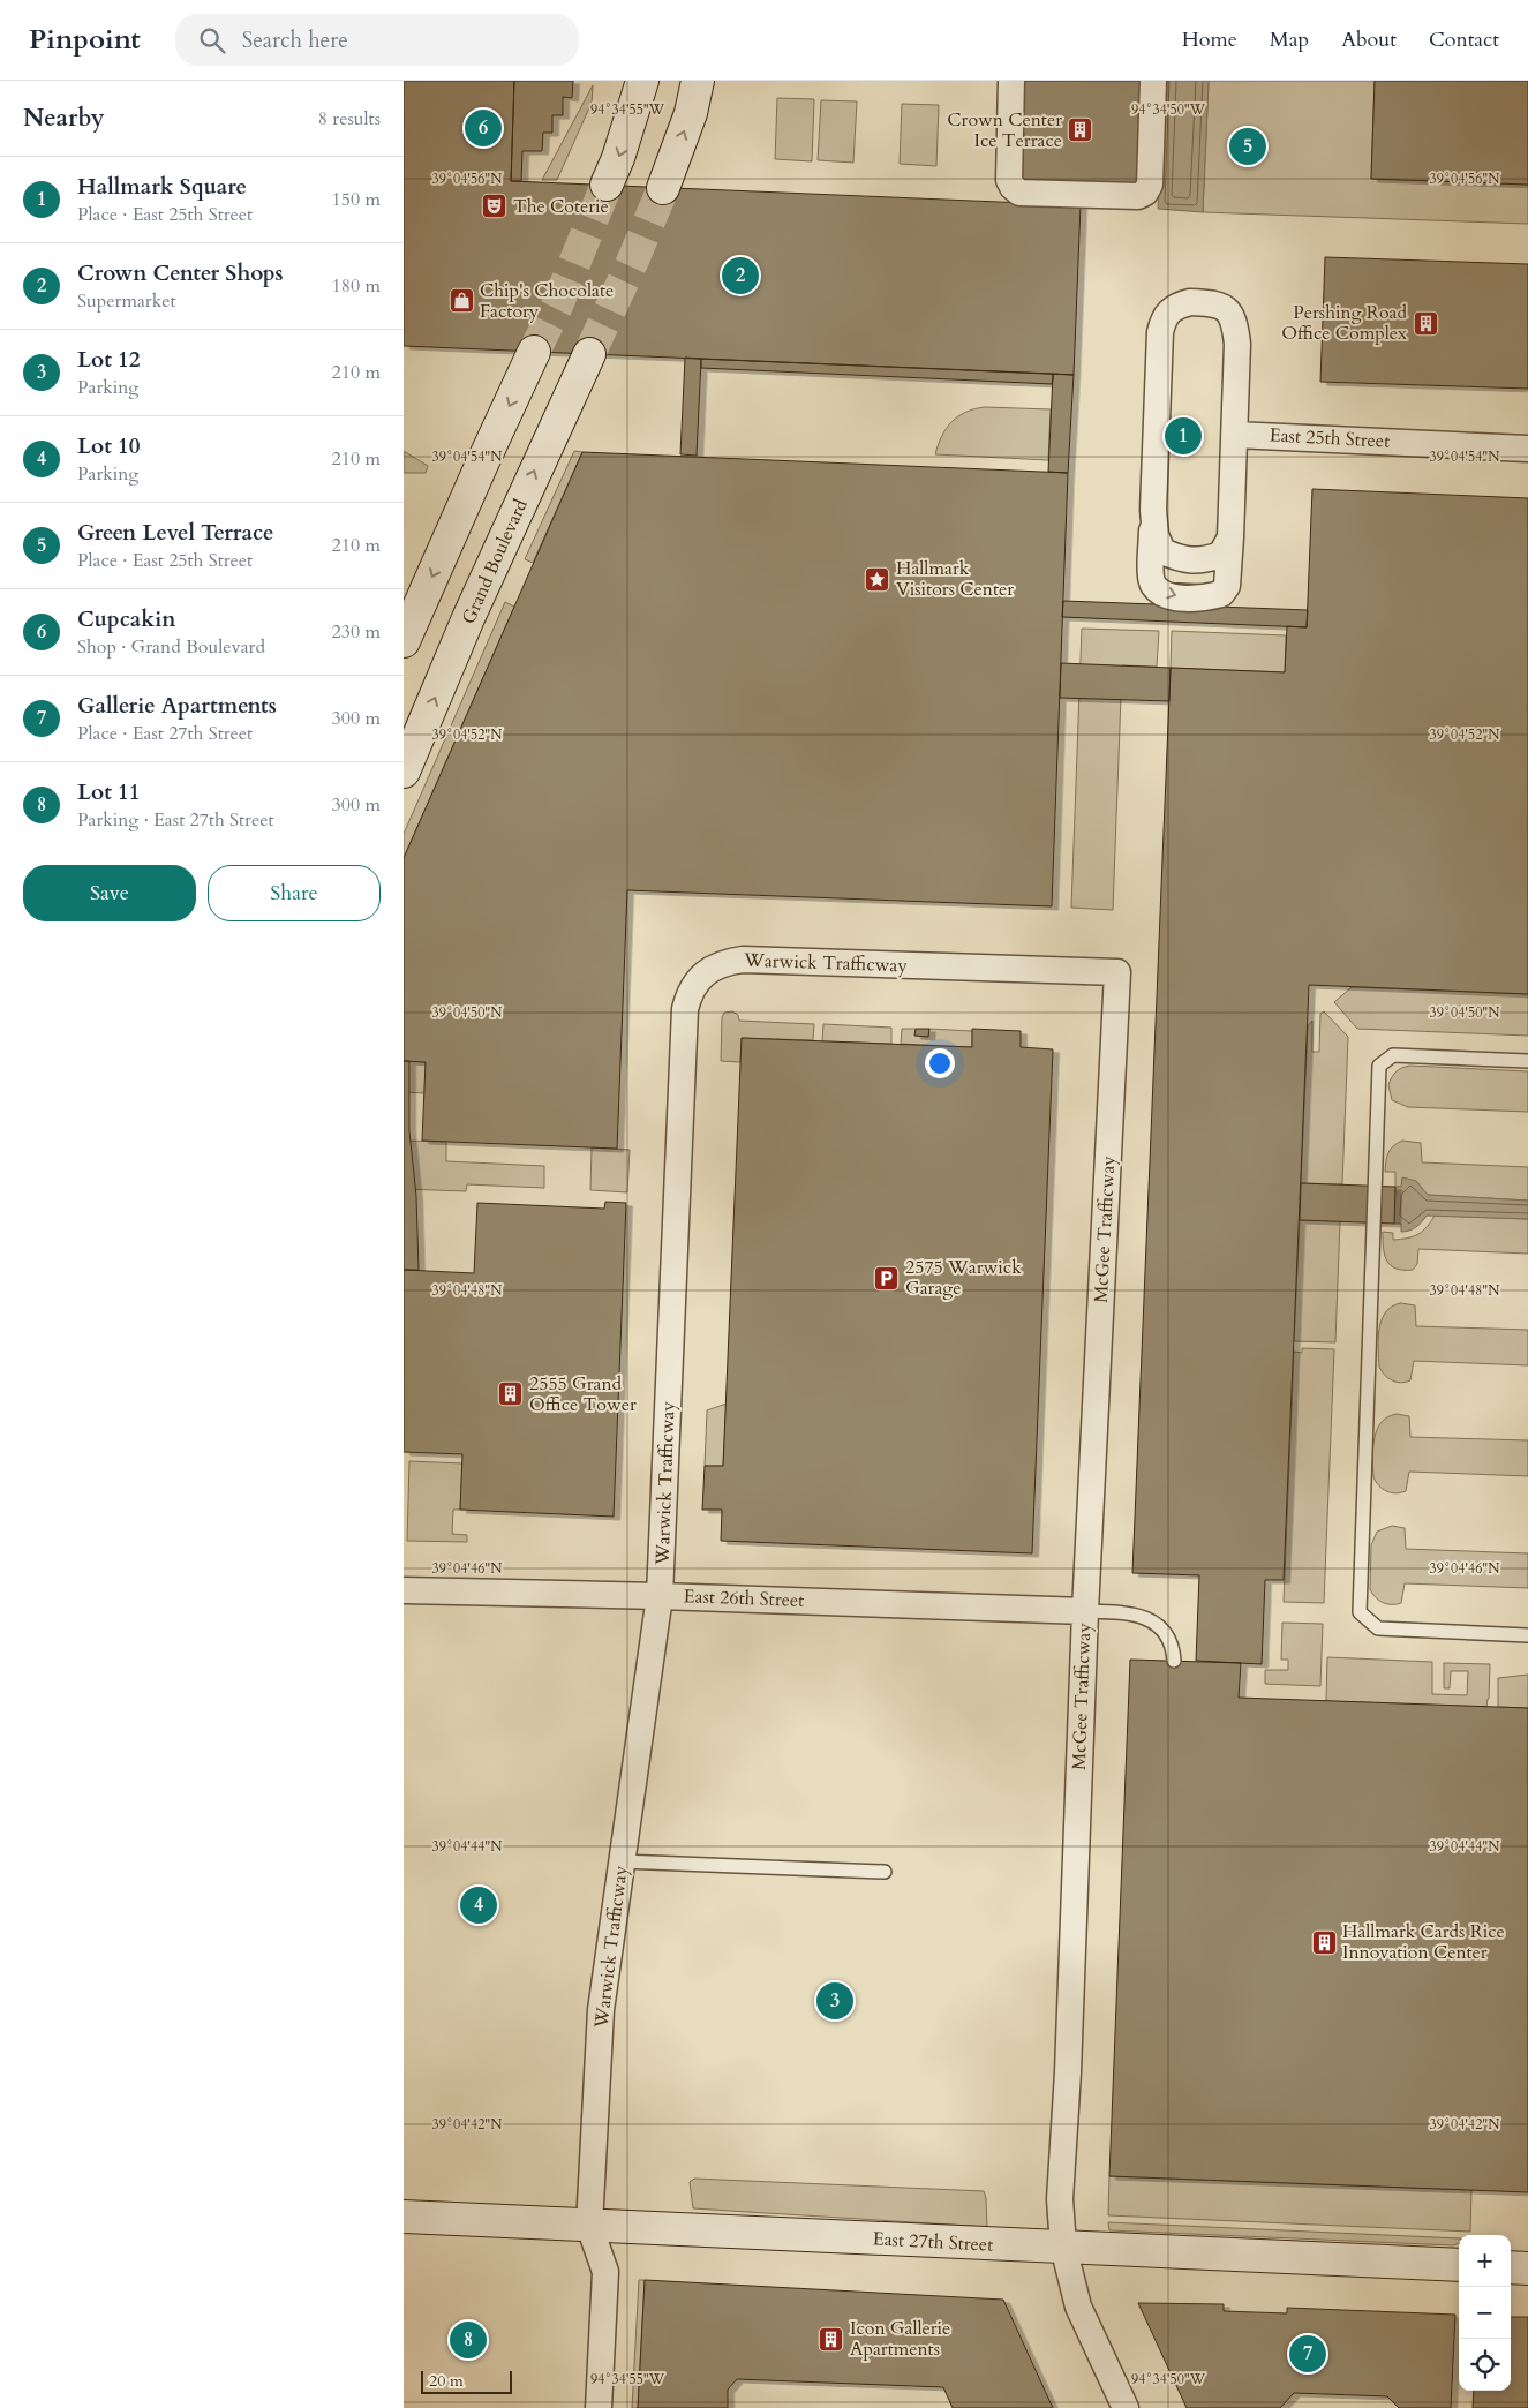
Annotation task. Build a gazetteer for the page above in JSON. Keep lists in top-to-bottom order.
{
  "streets": {
    "main road": ["Grand Boulevard", "East 27th Street"],
    "street": [
      "East 25th Street",
      "Warwick Trafficway",
      "McGee Trafficway",
      "East 26th Street"
    ]
  },
  "crossings": [
    ["Warwick Trafficway", "McGee Trafficway"],
    ["Warwick Trafficway", "East 26th Street"],
    ["Warwick Trafficway", "East 27th Street"],
    ["McGee Trafficway", "East 26th Street"],
    ["McGee Trafficway", "East 27th Street"]
  ],
  "places": {
    "building": [
      "Crown Center Ice Terrace",
      "Pershing Road Office Complex",
      "2555 Grand Office Tower",
      "Hallmark Cards Rice Innovation Center",
      "Icon Gallerie Apartments"
    ],
    "theatre": ["The Coterie"],
    "shop": ["Chip's Chocolate Factory"],
    "place": ["Hallmark Visitors Center"],
    "parking": ["2575 Warwick Garage"]
  },
  "scale_bar": "20 m",
  "page": {
    "header": "Pinpoint",
    "search": "Search here",
    "nav": [
      "Home",
      "Map",
      "About",
      "Contact"
    ],
    "heading": ["Nearby", "8 results"],
    "pins": [
      "6",
      "5",
      "2",
      "1",
      "4",
      "3",
      "8",
      "7"
    ],
    "list": [
      {
        "mark": "1",
        "name": "Hallmark Square",
        "note": "Place · East 25th Street",
        "value": "150 m"
      },
      {
        "mark": "2",
        "name": "Crown Center Shops",
        "note": "Supermarket",
        "value": "180 m"
      },
      {
        "mark": "3",
        "name": "Lot 12",
        "note": "Parking",
        "value": "210 m"
      },
      {
        "mark": "4",
        "name": "Lot 10",
        "note": "Parking",
        "value": "210 m"
      },
      {
        "mark": "5",
        "name": "Green Level Terrace",
        "note": "Place · East 25th Street",
        "value": "210 m"
      },
      {
        "mark": "6",
        "name": "Cupcakin",
        "note": "Shop · Grand Boulevard",
        "value": "230 m"
      },
      {
        "mark": "7",
        "name": "Gallerie Apartments",
        "note": "Place · East 27th Street",
        "value": "300 m"
      },
      {
        "mark": "8",
        "name": "Lot 11",
        "note": "Parking · East 27th Street",
        "value": "300 m"
      }
    ],
    "buttons": ["Save", "Share"],
    "map_buttons": ["+", "−"],
    "scale": "20 m"
  },
  "coordinates": [
    "94°34'55\"W",
    "94°34'50\"W",
    "39°04'56\"N",
    "39°04'54\"N",
    "39°04'52\"N",
    "39°04'50\"N",
    "39°04'48\"N",
    "39°04'46\"N",
    "39°04'44\"N",
    "39°04'42\"N"
  ]
}
